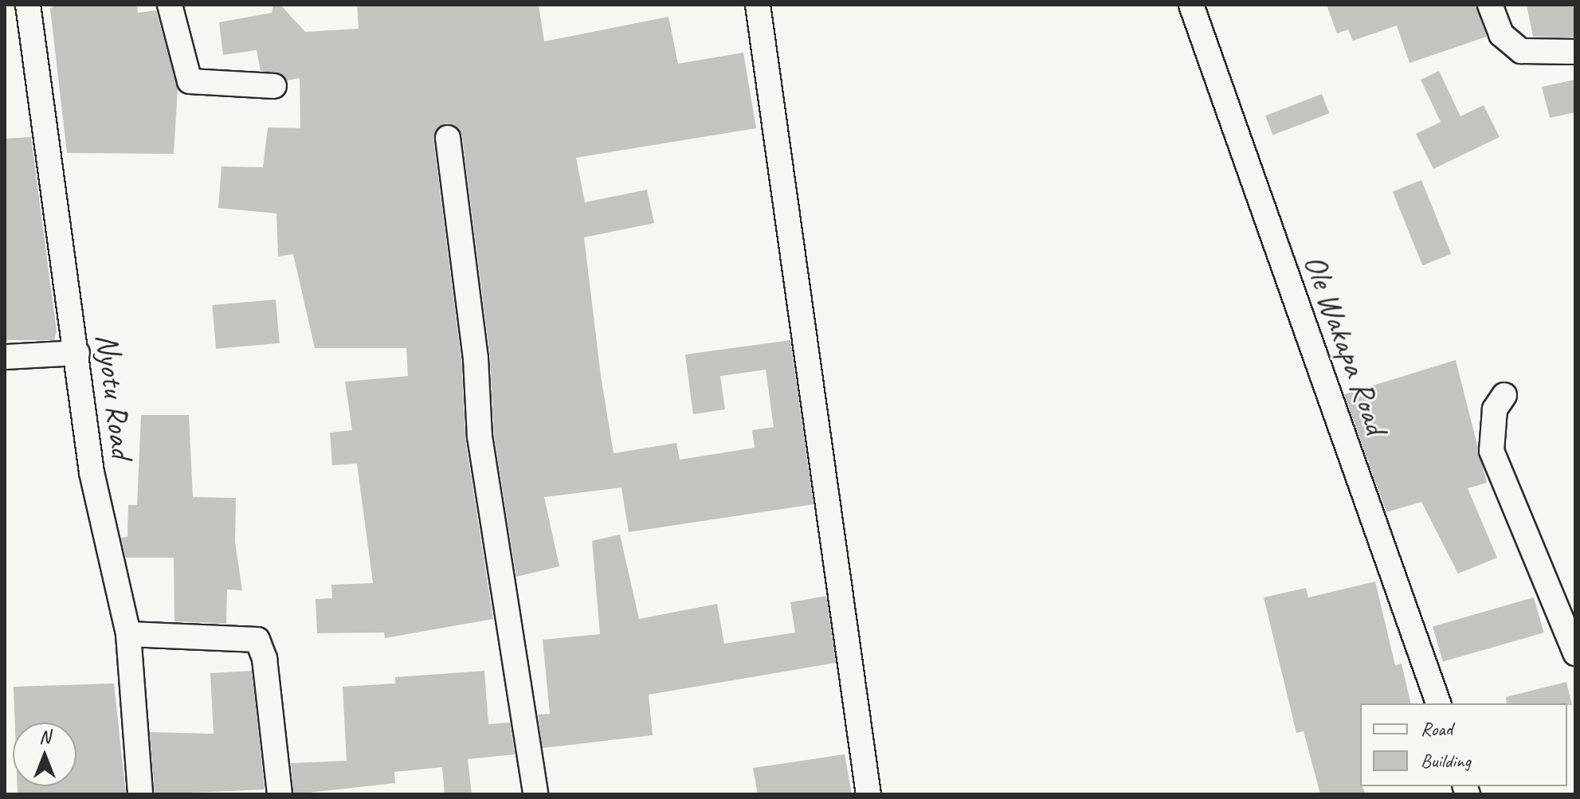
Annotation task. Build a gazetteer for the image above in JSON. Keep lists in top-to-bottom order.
{
  "streets": {
    "street": ["Ole Wakapa Road", "Nyotu Road"]
  },
  "legend": ["Road", "Building"],
  "north": "top"
}
